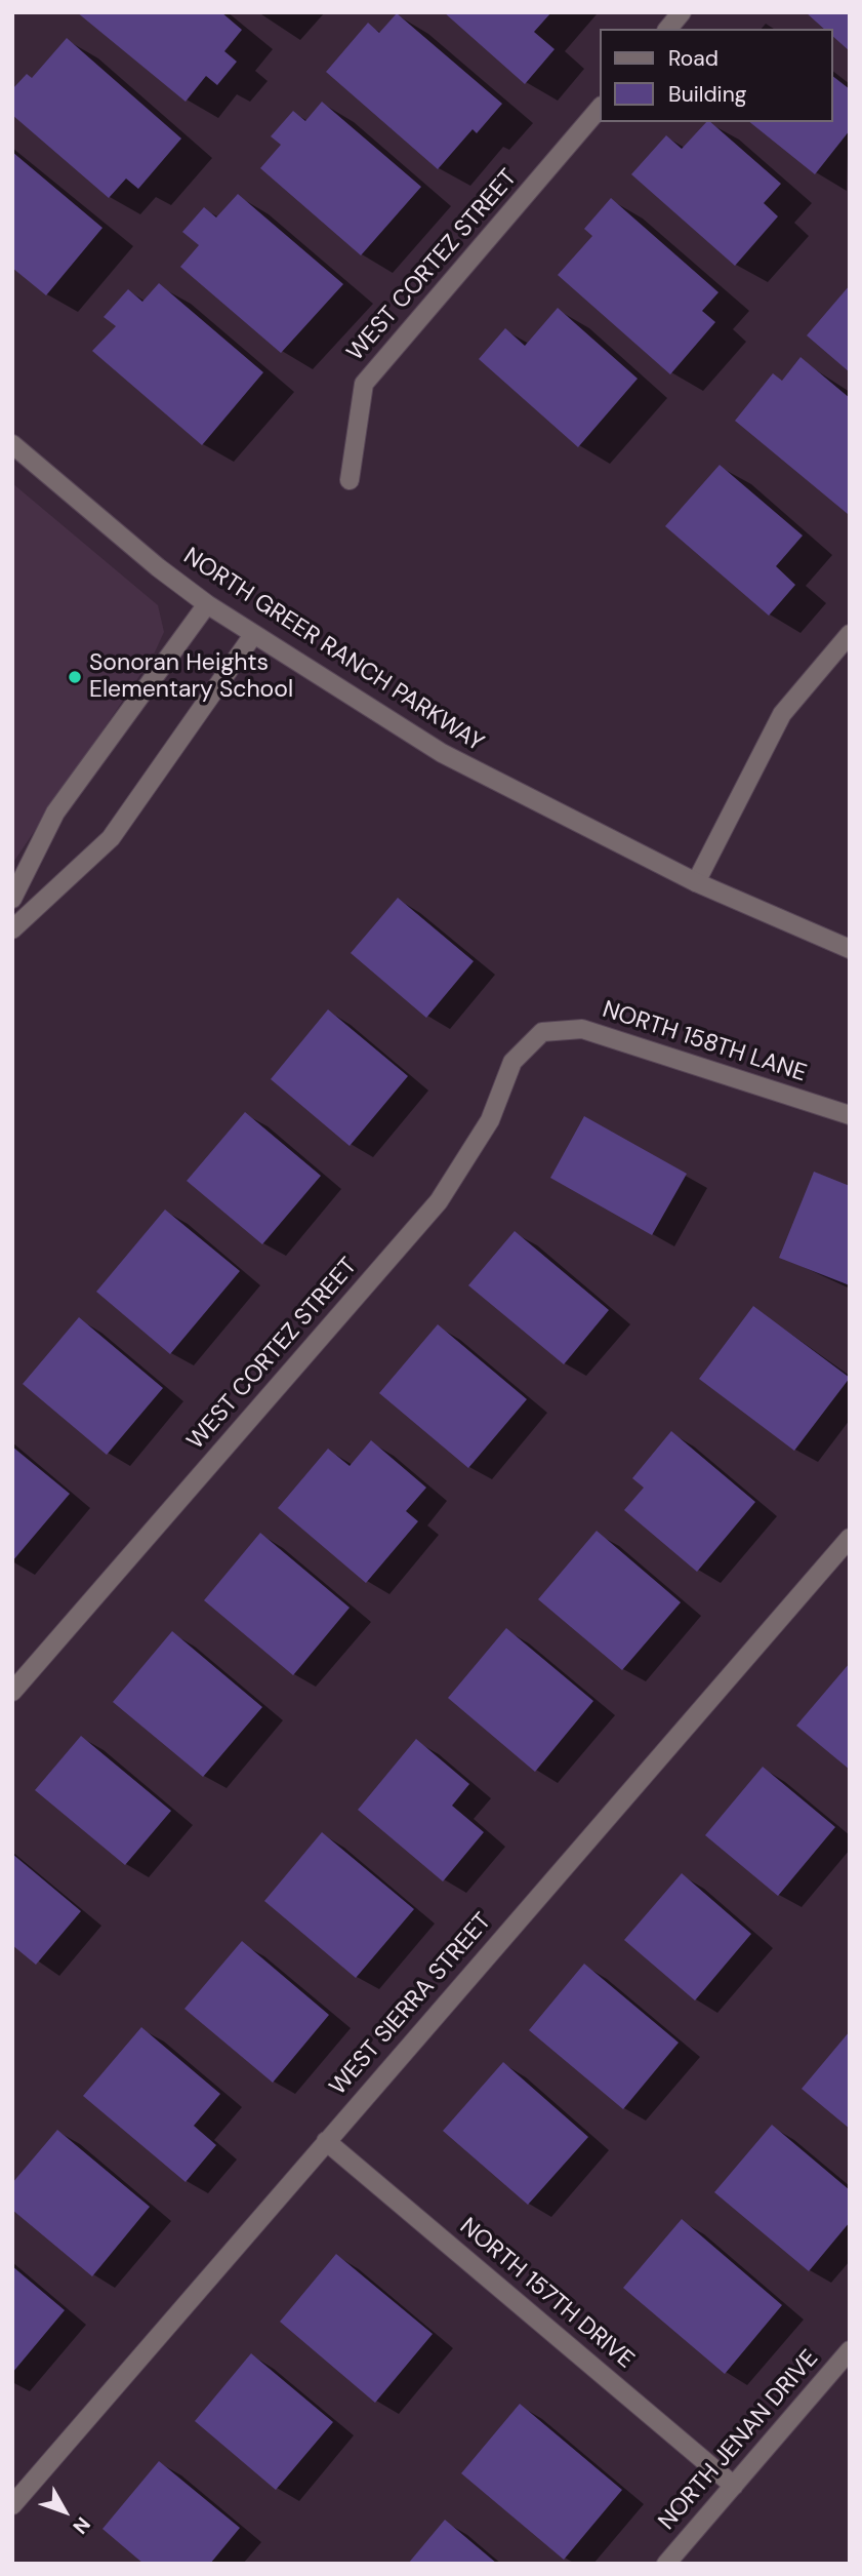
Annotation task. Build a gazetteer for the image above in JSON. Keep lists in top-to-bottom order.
{
  "streets": {
    "street": [
      "WEST CORTEZ STREET",
      "NORTH GREER RANCH PARKWAY",
      "NORTH 158TH LANE",
      "WEST SIERRA STREET",
      "NORTH 157TH DRIVE",
      "NORTH JENAN DRIVE"
    ]
  },
  "crossings": [
    ["WEST CORTEZ STREET", "NORTH 158TH LANE"],
    ["WEST SIERRA STREET", "NORTH 157TH DRIVE"],
    ["NORTH 157TH DRIVE", "NORTH JENAN DRIVE"]
  ],
  "places": ["Sonoran Heights Elementary School"],
  "legend": ["Road", "Building"],
  "north": "bottom right"
}
